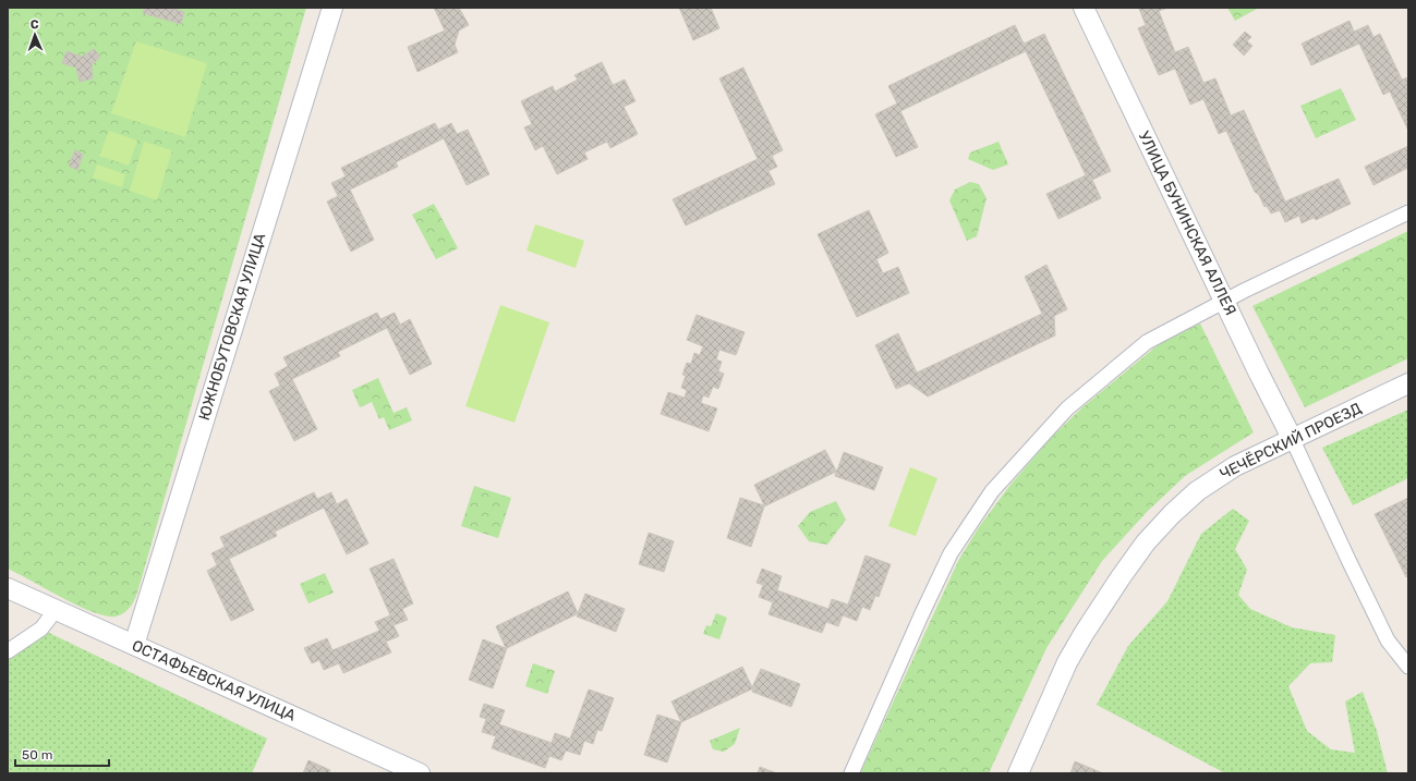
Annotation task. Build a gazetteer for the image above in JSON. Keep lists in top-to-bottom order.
{
  "streets": {
    "street": [
      "УЛИЦА БУНИНСКАЯ АЛЛЕЯ",
      "ЮЖНОБУТОВСКАЯ УЛИЦА",
      "ЧЕЧЁРСКИЙ ПРОЕЗД",
      "ОСТАФЬЕВСКАЯ УЛИЦА"
    ]
  },
  "crossings": [
    ["УЛИЦА БУНИНСКАЯ АЛЛЕЯ", "ЧЕЧЁРСКИЙ ПРОЕЗД"],
    ["ЮЖНОБУТОВСКАЯ УЛИЦА", "ОСТАФЬЕВСКАЯ УЛИЦА"]
  ],
  "scale_bar": "50 m",
  "north": "top"
}
